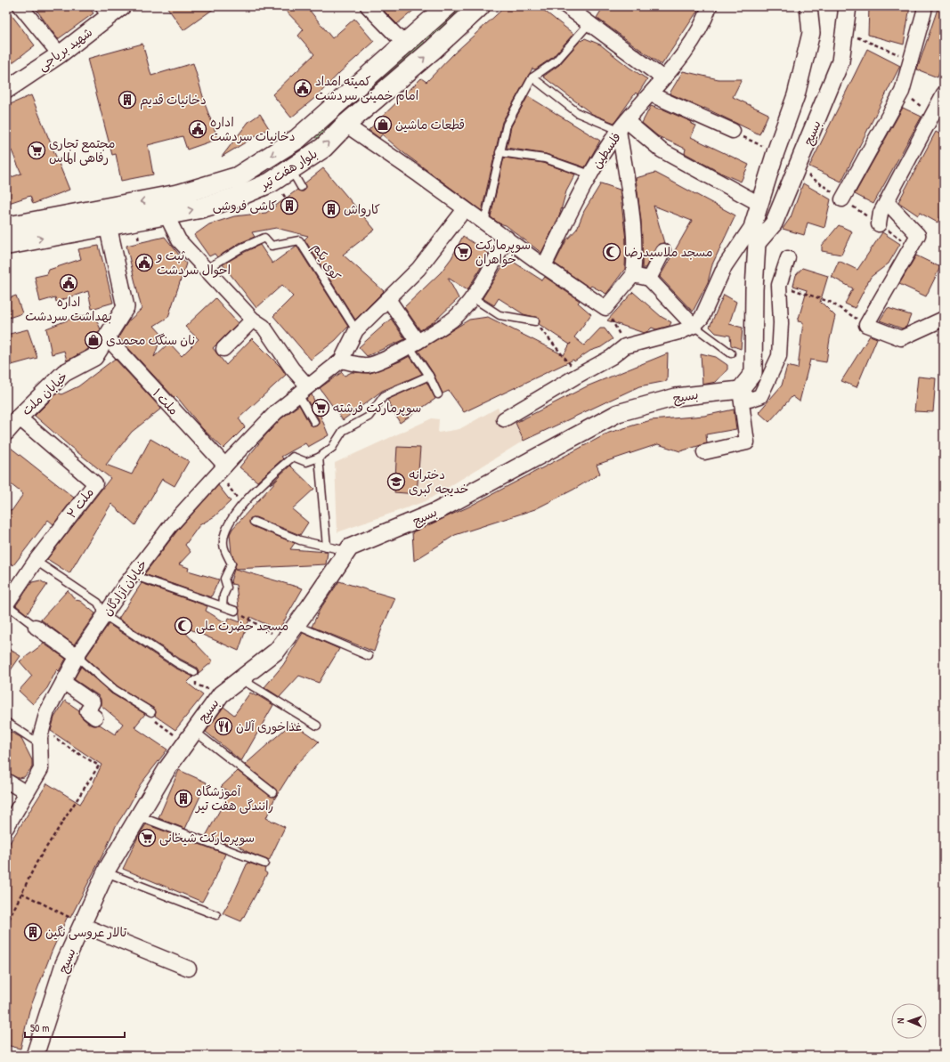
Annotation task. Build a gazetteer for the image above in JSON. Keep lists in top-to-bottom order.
{
  "streets": {
    "main road": ["بلوار هفت تیر"],
    "street": [
      "شهید بریاجی",
      "بسیج",
      "فلسطین",
      "خیابان ملت",
      "ملت ۱",
      "ملت ۲",
      "خیابان آزادگان"
    ],
    "lane": ["کوی یکم"]
  },
  "crossings": [
    ["بلوار هفت تیر", "خیابان ملت"],
    ["خیابان ملت", "ملت ۱"],
    ["خیابان ملت", "ملت ۲"],
    ["ملت ۱", "خیابان آزادگان"]
  ],
  "places": {
    "public building": [
      "کمیته امداد امام خمینی سردشت",
      "اداره دخانیات سردشت",
      "ثبت و احوال سردشت",
      "اداره بهداشت سردشت"
    ],
    "building": [
      "دخانیات قدیم",
      "کاشی فروشی",
      "کارواش",
      "آموزشگاه رانندگی هفت تیر",
      "تالار عروسی نگین"
    ],
    "shop": ["قطعات ماشین", "نان سنگک محمدی"],
    "supermarket": [
      "مجتمع تجاری رفاهی الماس",
      "سوپرمارکت خواهران",
      "سوپرمارکت فرشته",
      "سوپرمارکت شیخانی"
    ],
    "mosque": ["مسجد ملاسیدرضا", "مسجد حضرت علی"],
    "school or university": ["دخترانه خدیجه کبری"],
    "restaurant": ["غذاخوری آلان"]
  },
  "scale_bar": "50 m",
  "north": "left"
}
